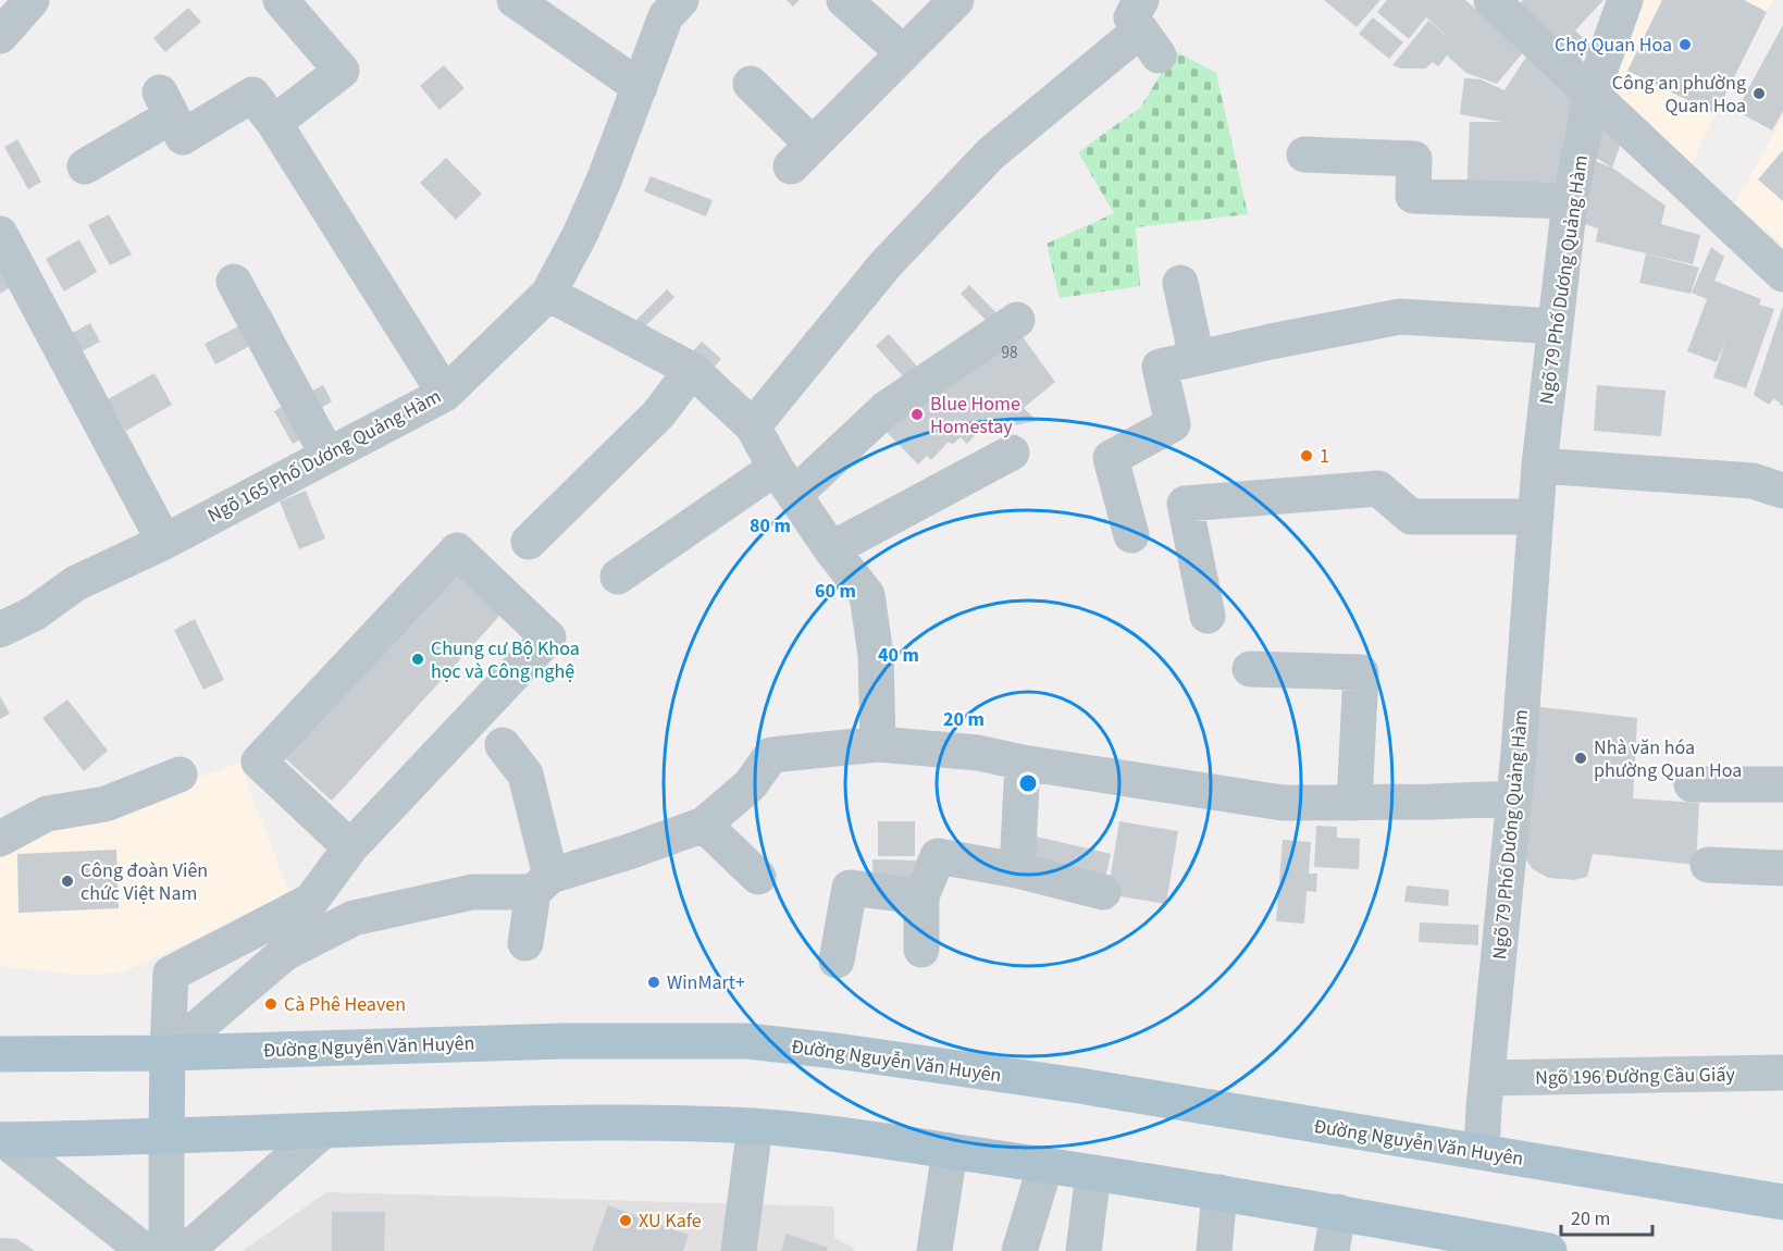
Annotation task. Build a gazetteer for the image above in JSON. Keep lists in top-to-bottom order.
{
  "streets": {
    "main road": ["Đường Nguyễn Văn Huyên"],
    "street": ["Ngõ 79 Phố Dương Quảng Hàm", "Ngõ 165 Phố Dương Quảng Hàm", "Ngõ 196 Đường Cầu Giấy"]
  },
  "crossings": [
    ["Ngõ 79 Phố Dương Quảng Hàm", "Đường Nguyễn Văn Huyên"],
    ["Ngõ 79 Phố Dương Quảng Hàm", "Ngõ 196 Đường Cầu Giấy"]
  ],
  "places": [
    "Chợ Quan Hoa",
    "Công an phường Quan Hoa",
    "Blue Home Homestay",
    "1",
    "Chung cư Bộ Khoa học và Công nghệ",
    "Nhà văn hóa phường Quan Hoa",
    "Công đoàn Viên chức Việt Nam",
    "WinMart+",
    "Cà Phê Heaven",
    "XU Kafe"
  ],
  "house_numbers": ["98"],
  "scale_bar": "20 m",
  "rings": [
    "80 m",
    "60 m",
    "40 m",
    "20 m"
  ]
}
